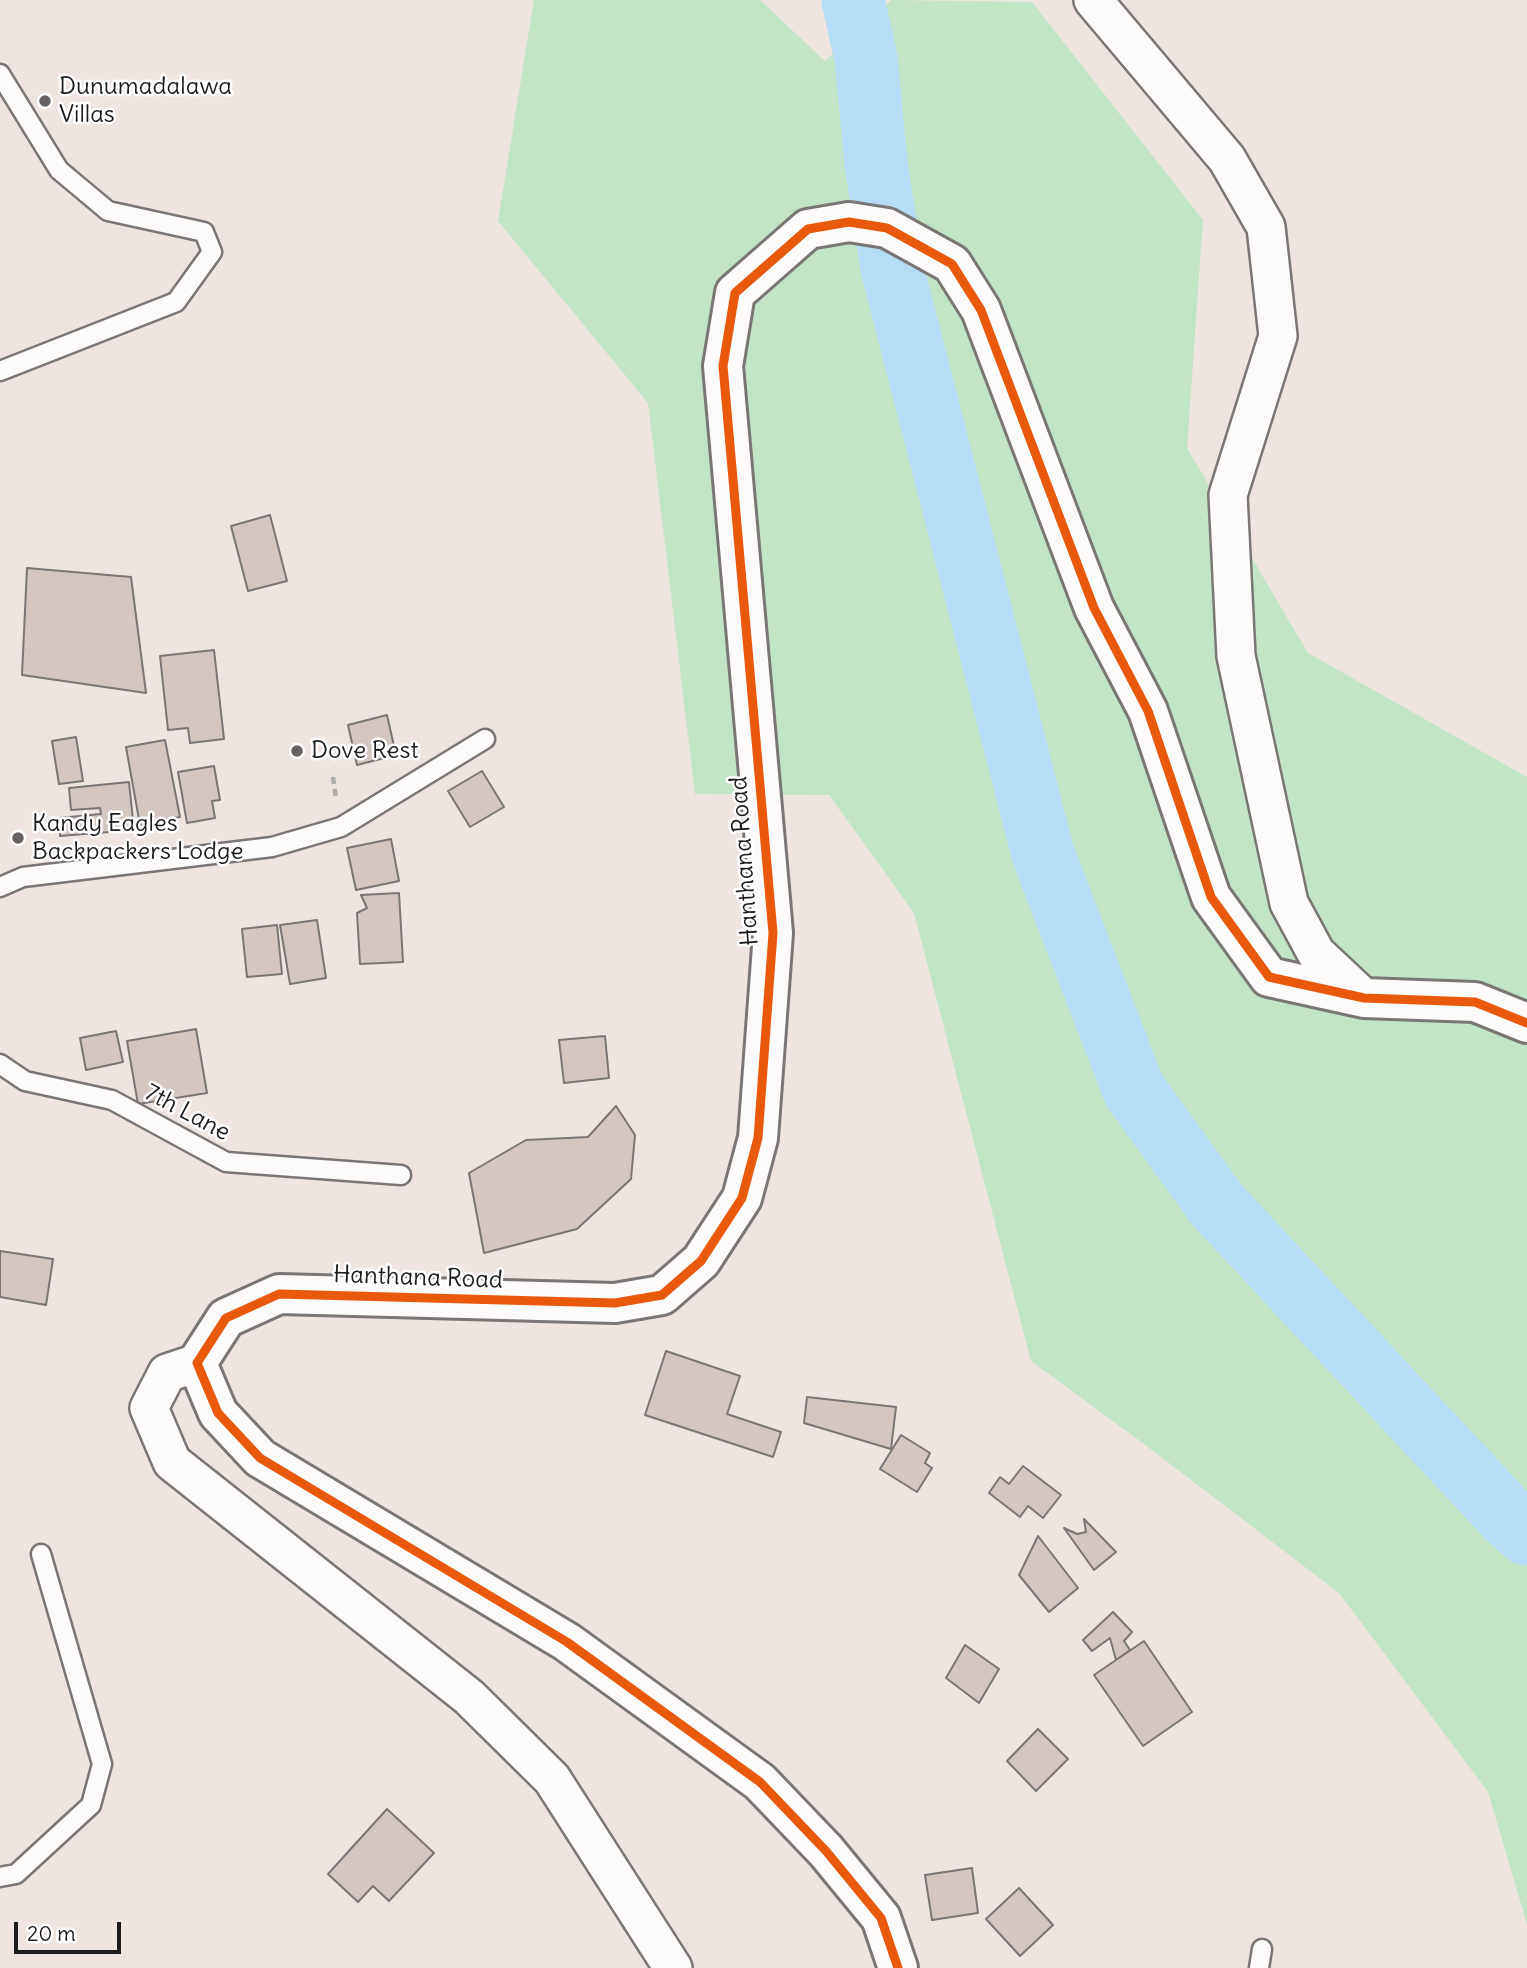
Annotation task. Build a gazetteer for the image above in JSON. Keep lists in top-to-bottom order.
{
  "streets": {
    "street": ["Hanthana Road"],
    "lane": ["7th Lane"]
  },
  "places": ["Dunumadalawa Villas", "Dove Rest", "Kandy Eagles Backpackers Lodge"],
  "scale_bar": "20 m"
}
